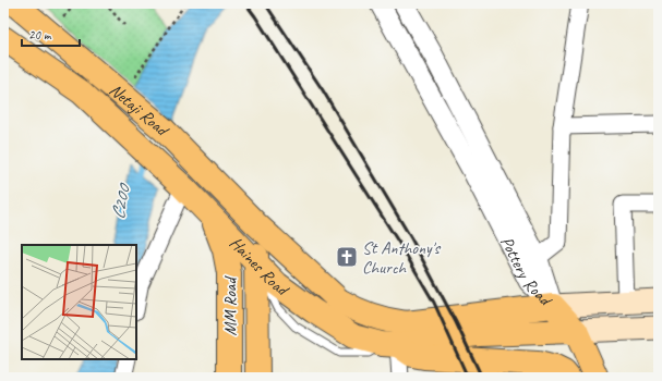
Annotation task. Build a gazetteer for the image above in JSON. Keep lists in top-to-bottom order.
{
  "streets": {
    "main road": ["Netaji Road", "Haines Road", "MM Road"],
    "street": ["Pottery Road"]
  },
  "crossings": [
    ["Netaji Road", "Haines Road"],
    ["Netaji Road", "MM Road"],
    ["Haines Road", "Pottery Road"],
    ["Haines Road", "MM Road"]
  ],
  "water": ["C200"],
  "places": {
    "church": ["St Anthony's Church"]
  },
  "scale_bar": "20 m"
}
